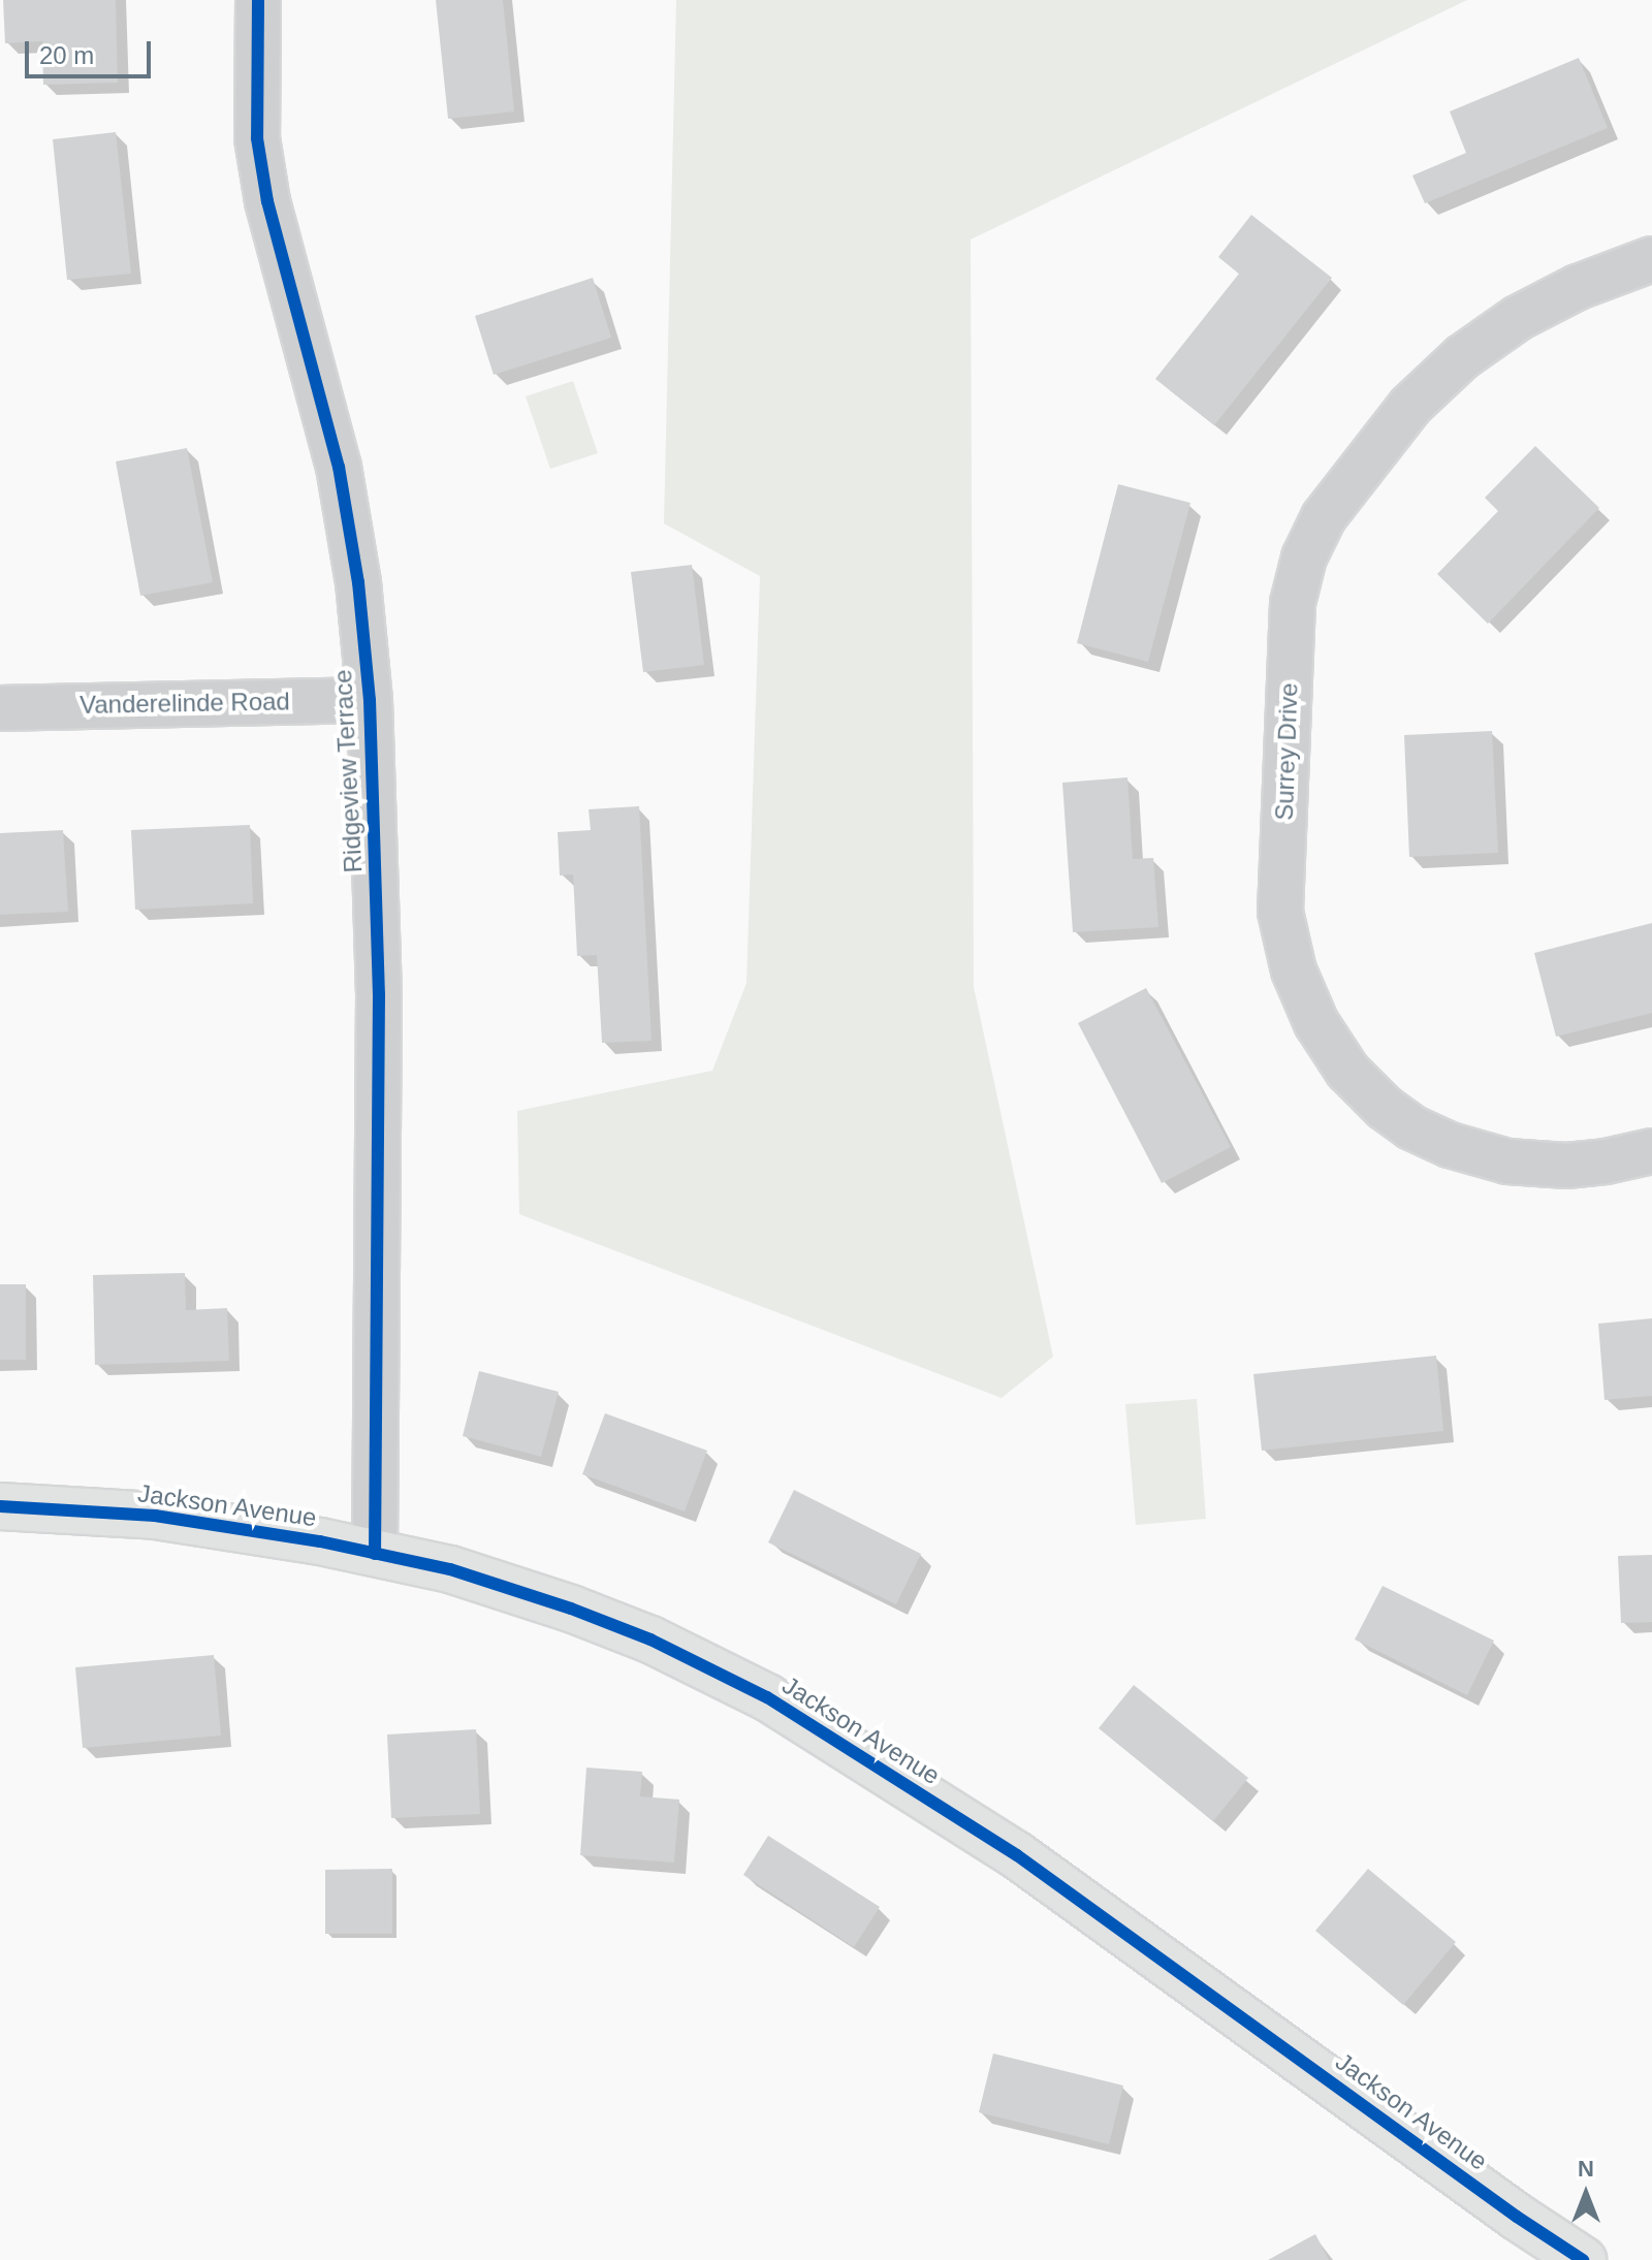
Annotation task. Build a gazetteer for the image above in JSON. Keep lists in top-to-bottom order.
{
  "streets": {
    "street": [
      "Vanderelinde Road",
      "Surrey Drive",
      "Ridgeview Terrace",
      "Jackson Avenue"
    ]
  },
  "crossings": [
    ["Vanderelinde Road", "Ridgeview Terrace"],
    ["Ridgeview Terrace", "Jackson Avenue"]
  ],
  "scale_bar": "20 m",
  "north": "top"
}
